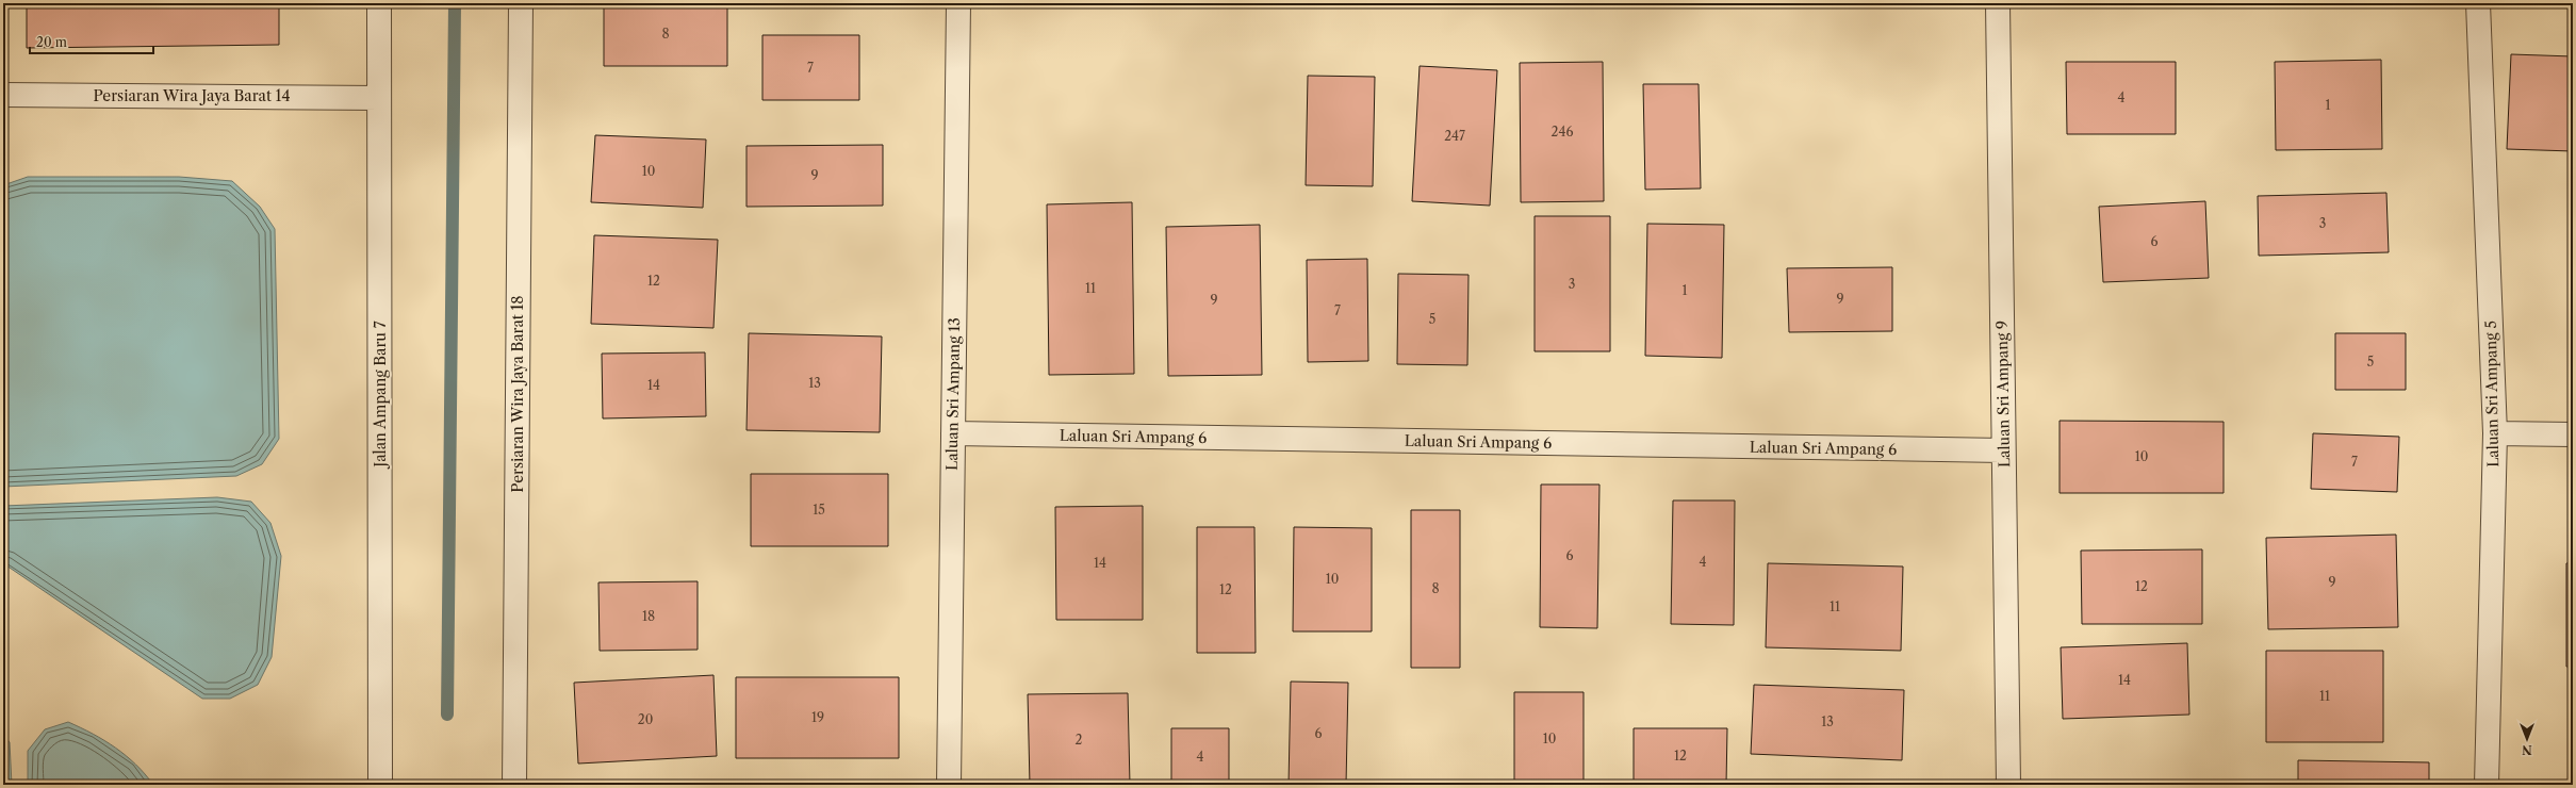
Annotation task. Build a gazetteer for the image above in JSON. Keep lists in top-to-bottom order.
{
  "streets": {
    "street": [
      "Persiaran Wira Jaya Barat 14",
      "Jalan Ampang Baru 7",
      "Persiaran Wira Jaya Barat 18",
      "Laluan Sri Ampang 13",
      "Laluan Sri Ampang 9",
      "Laluan Sri Ampang 5",
      "Laluan Sri Ampang 6"
    ]
  },
  "crossings": [
    ["Persiaran Wira Jaya Barat 14", "Jalan Ampang Baru 7"],
    ["Laluan Sri Ampang 13", "Laluan Sri Ampang 6"],
    ["Laluan Sri Ampang 9", "Laluan Sri Ampang 6"]
  ],
  "house_numbers": [
    "8",
    "7",
    "4",
    "1",
    "246",
    "247",
    "10",
    "9",
    "3",
    "6",
    "12",
    "3",
    "11",
    "1",
    "9",
    "9",
    "7",
    "5",
    "5",
    "13",
    "14",
    "10",
    "7",
    "15",
    "6",
    "4",
    "14",
    "10",
    "9",
    "12",
    "8",
    "12",
    "11",
    "18",
    "14",
    "11",
    "19",
    "20",
    "13",
    "6",
    "10",
    "2",
    "12",
    "4"
  ],
  "scale_bar": "20 m",
  "north": "bottom"
}
